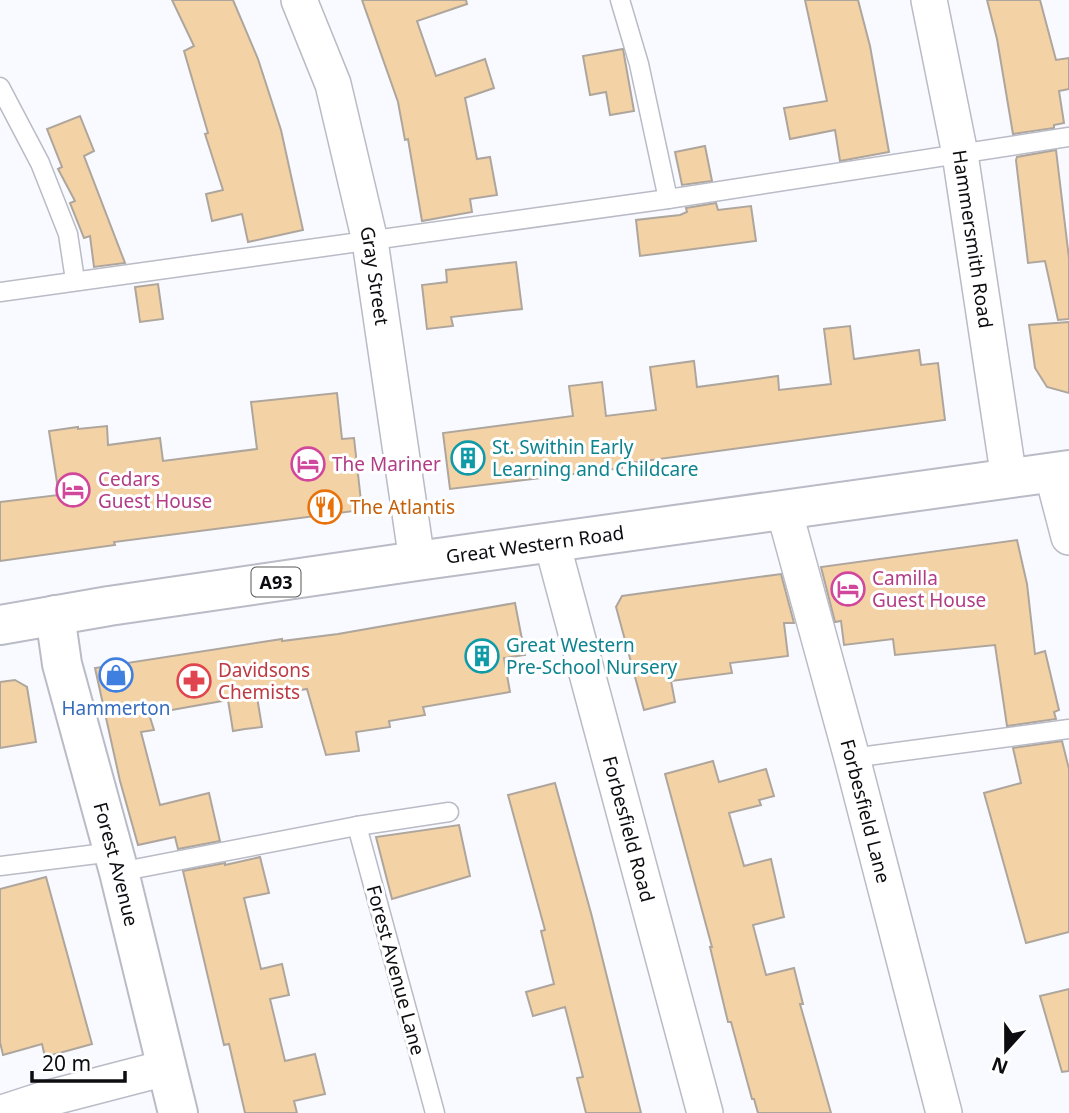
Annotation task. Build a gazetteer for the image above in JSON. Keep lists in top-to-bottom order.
{
  "streets": {
    "main road": ["Great Western Road", "A93", "Forest Avenue"],
    "street": [
      "Hammersmith Road",
      "Gray Street",
      "Forbesfield Lane",
      "Forbesfield Road"
    ],
    "lane": ["Forest Avenue Lane"]
  },
  "crossings": [
    ["Hammersmith Road", "Great Western Road"],
    ["Gray Street", "Great Western Road"],
    ["Great Western Road", "Forbesfield Lane"],
    ["Great Western Road", "Forbesfield Road"],
    ["Great Western Road", "Forest Avenue"]
  ],
  "places": {
    "building": ["St. Swithin Early Learning and Childcare", "Great Western Pre-School Nursery"],
    "hotel": ["The Mariner", "Cedars Guest House", "Camilla Guest House"],
    "restaurant": ["The Atlantis"],
    "shop": ["Hammerton"],
    "pharmacy": ["Davidsons Chemists"]
  },
  "scale_bar": "20 m",
  "north": "bottom"
}
